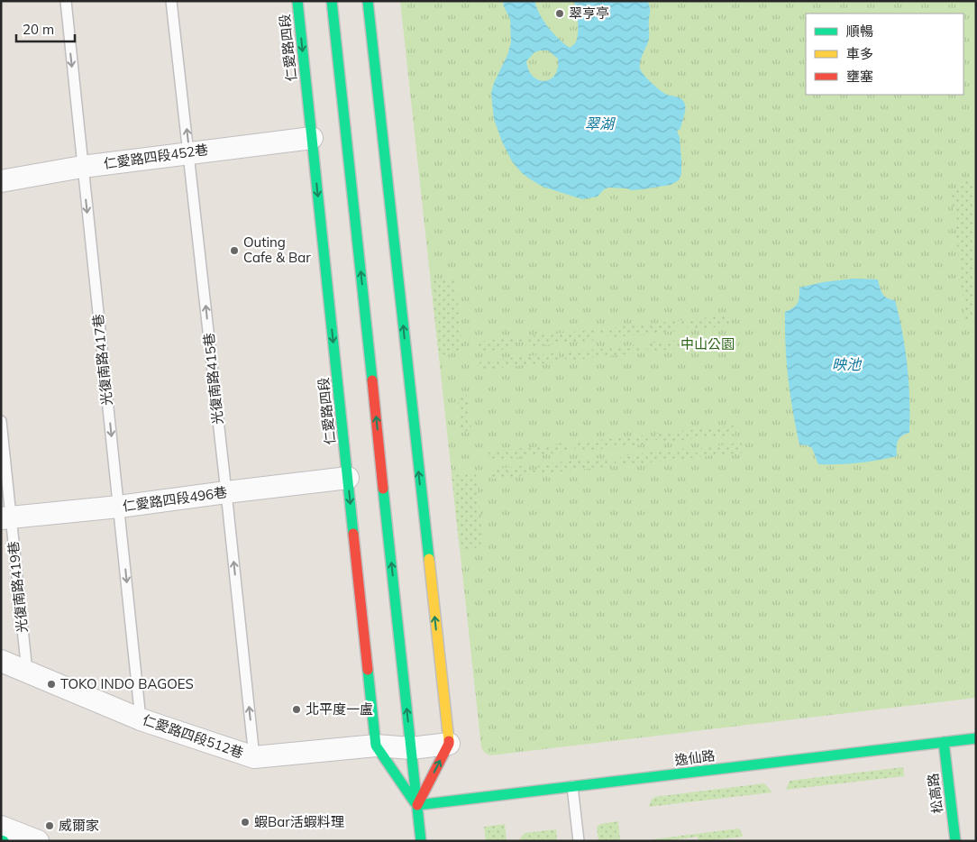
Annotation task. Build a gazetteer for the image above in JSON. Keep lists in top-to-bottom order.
{
  "streets": {
    "main road": ["仁愛路四段", "逸仙路", "松高路"],
    "street": ["仁愛路四段452巷", "仁愛路四段496巷", "仁愛路四段512巷"],
    "lane": ["光復南路417巷", "光復南路415巷", "光復南路419巷"]
  },
  "crossings": [
    ["仁愛路四段", "仁愛路四段452巷"],
    ["仁愛路四段", "仁愛路四段496巷"],
    ["仁愛路四段", "仁愛路四段512巷"],
    ["仁愛路四段", "逸仙路"],
    ["仁愛路四段452巷", "光復南路417巷"],
    ["仁愛路四段452巷", "光復南路415巷"],
    ["光復南路417巷", "仁愛路四段496巷"],
    ["光復南路417巷", "仁愛路四段512巷"],
    ["光復南路415巷", "仁愛路四段496巷"],
    ["光復南路415巷", "仁愛路四段512巷"],
    ["仁愛路四段496巷", "光復南路419巷"],
    ["光復南路419巷", "仁愛路四段512巷"],
    ["逸仙路", "松高路"]
  ],
  "one_way": ["光復南路417巷", "光復南路415巷"],
  "water": ["翠湖", "映池"],
  "parks": ["中山公園"],
  "places": [
    "翠亨亭",
    "Outing Cafe & Bar",
    "TOKO INDO BAGOES",
    "北平度一盧",
    "蝦Bar活蝦料理",
    "威爾家"
  ],
  "legend": ["順暢", "車多", "壅塞"],
  "scale_bar": "20 m"
}
